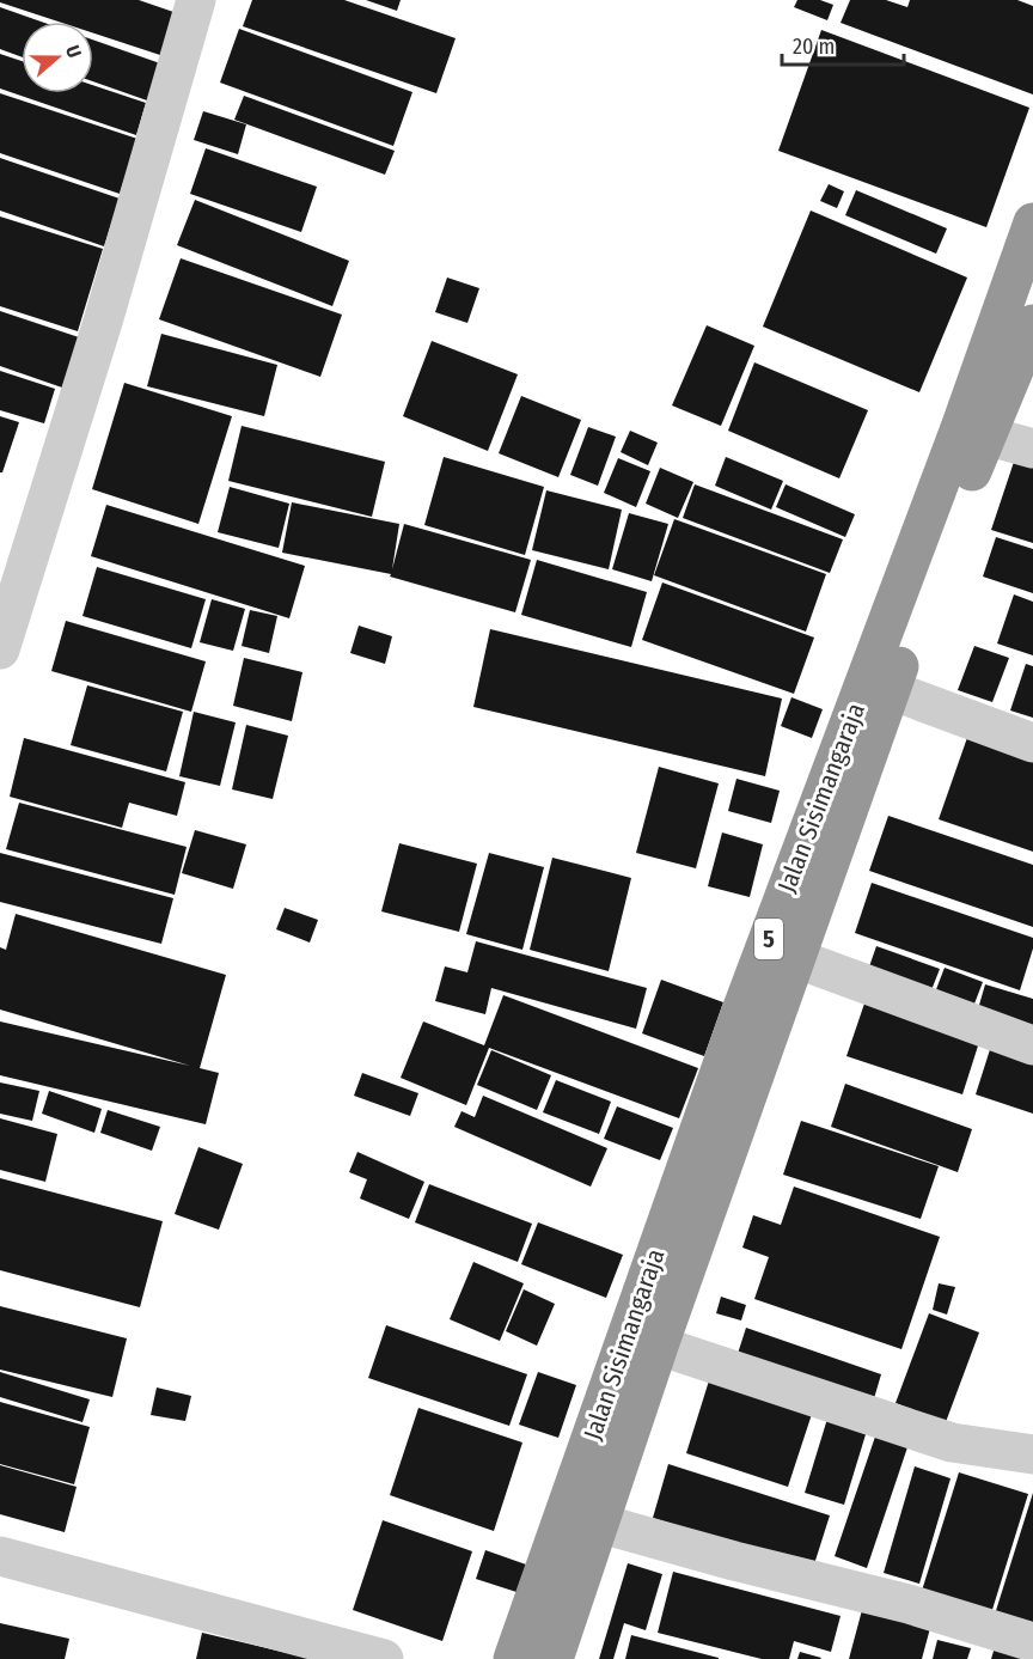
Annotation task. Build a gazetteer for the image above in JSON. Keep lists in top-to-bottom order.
{
  "streets": {
    "highway": ["Jalan Sisimangaraja", "5"]
  },
  "scale_bar": "20 m",
  "north": "right"
}
